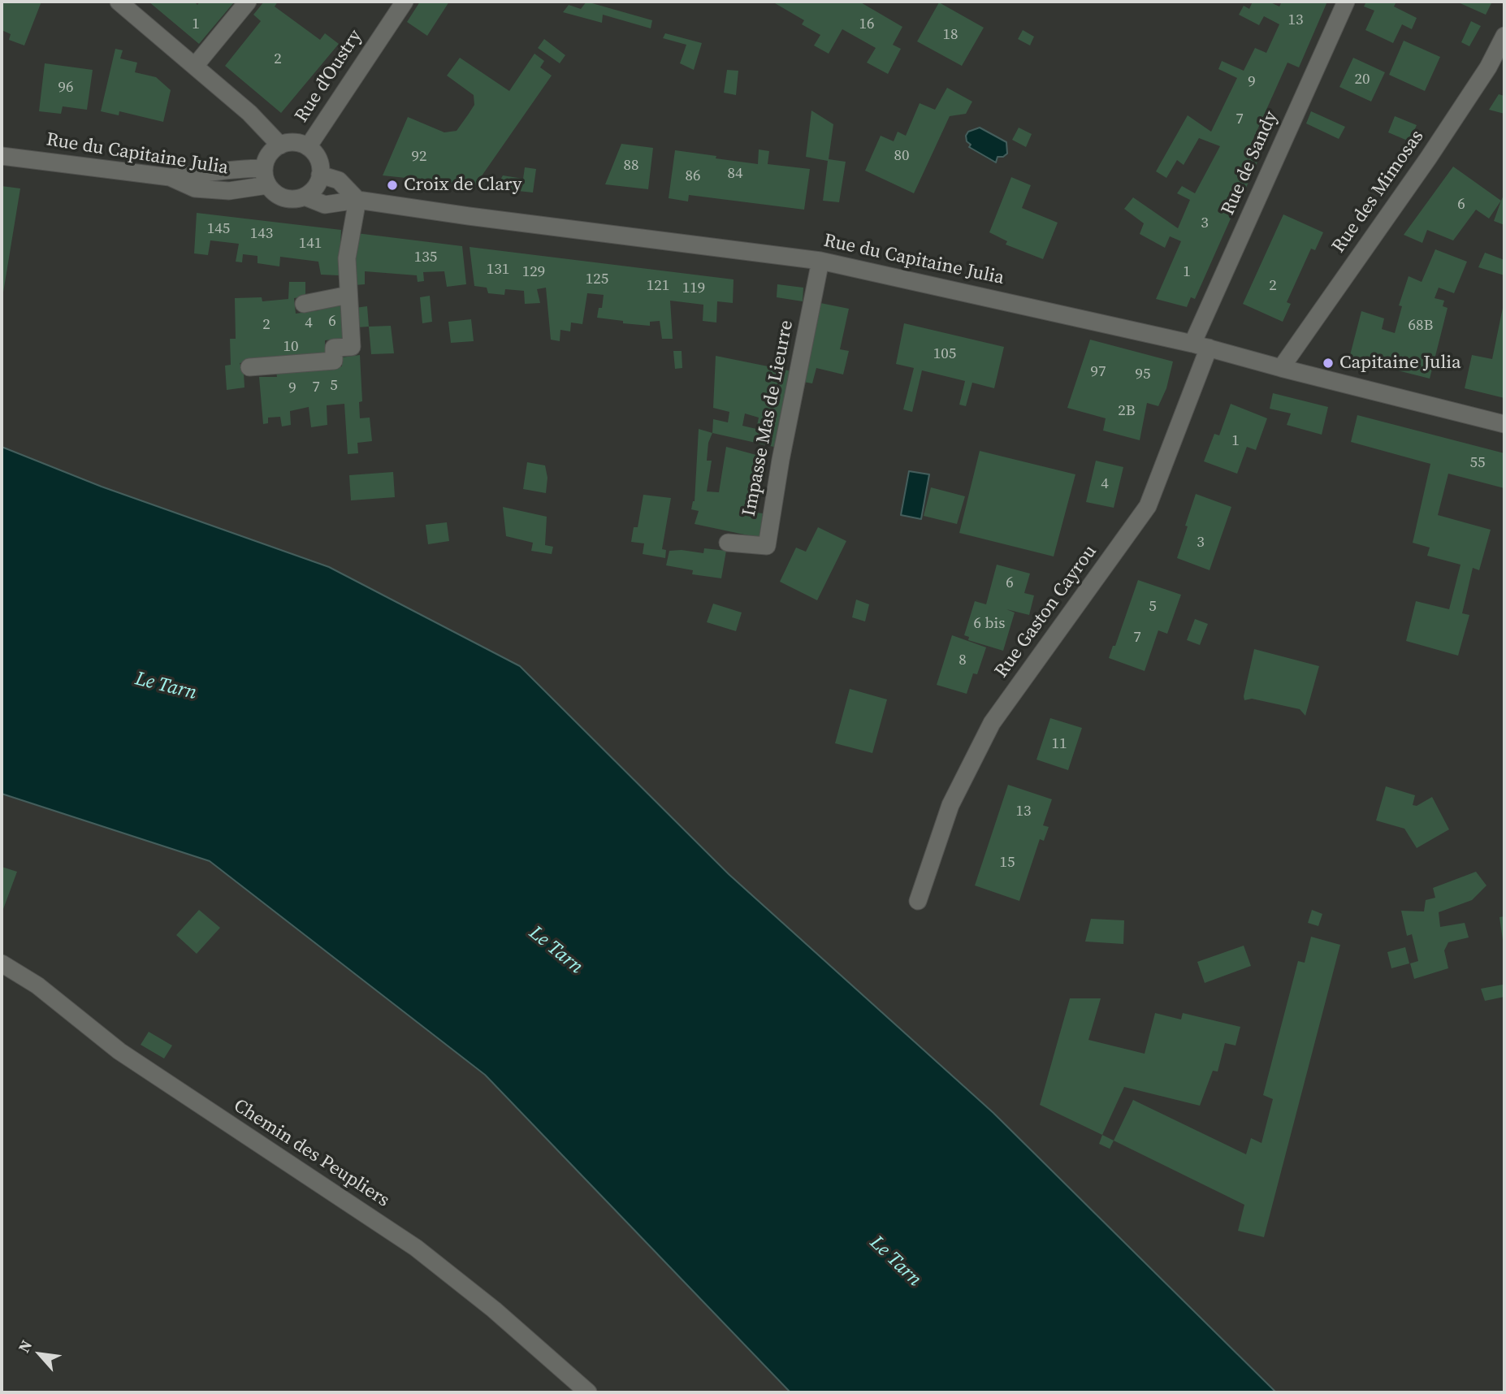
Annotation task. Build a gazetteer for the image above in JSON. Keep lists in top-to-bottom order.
{
  "streets": {
    "street": [
      "Rue d'Oustry",
      "Rue du Capitaine Julia",
      "Rue de Sandy",
      "Rue des Mimosas",
      "Impasse Mas de Lieurre",
      "Rue Gaston Cayrou",
      "Chemin des Peupliers"
    ]
  },
  "crossings": [
    ["Rue d'Oustry", "Rue du Capitaine Julia"],
    ["Rue du Capitaine Julia", "Rue de Sandy"],
    ["Rue du Capitaine Julia", "Rue des Mimosas"],
    ["Rue du Capitaine Julia", "Impasse Mas de Lieurre"],
    ["Rue du Capitaine Julia", "Rue Gaston Cayrou"],
    ["Rue de Sandy", "Rue Gaston Cayrou"]
  ],
  "water": ["Le Tarn"],
  "places": ["Croix de Clary", "Capitaine Julia"],
  "house_numbers": [
    "13",
    "1",
    "16",
    "18",
    "2",
    "20",
    "9",
    "96",
    "7",
    "80",
    "92",
    "88",
    "84",
    "86",
    "6",
    "3",
    "145",
    "143",
    "141",
    "135",
    "131",
    "129",
    "1",
    "125",
    "121",
    "2",
    "119",
    "6",
    "4",
    "2",
    "68B",
    "10",
    "105",
    "97",
    "95",
    "5",
    "7",
    "9",
    "2B",
    "1",
    "55",
    "4",
    "3",
    "6",
    "5",
    "6 bis",
    "7",
    "8",
    "11",
    "13",
    "15"
  ],
  "north": "top left"
}
